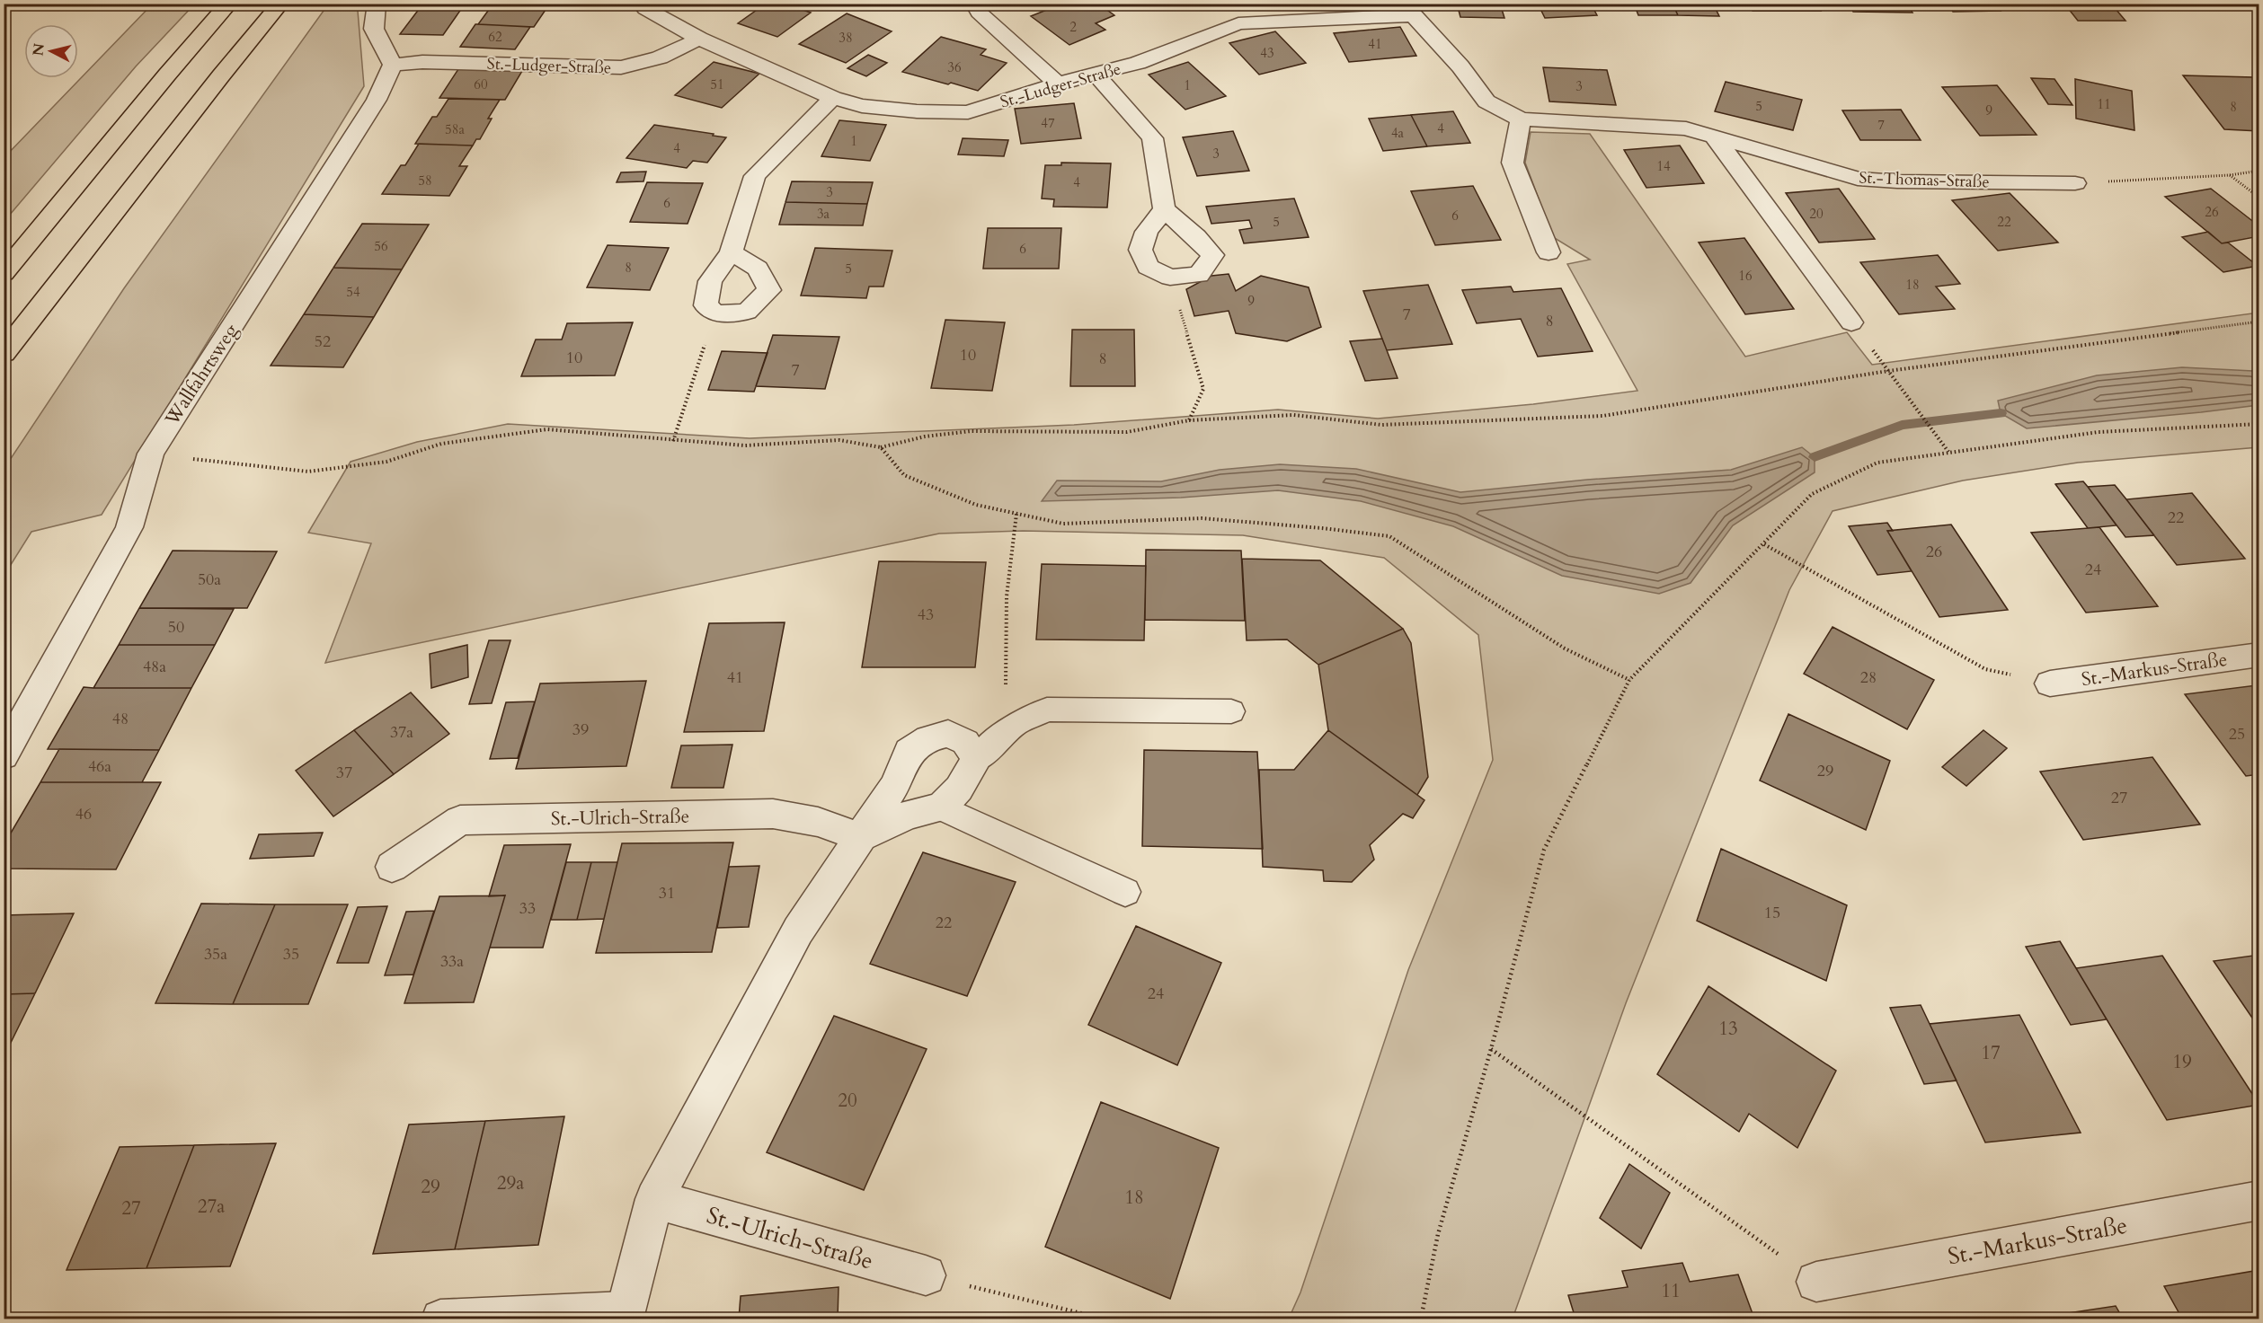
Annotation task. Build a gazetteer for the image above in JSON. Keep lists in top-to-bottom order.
{
  "streets": {
    "street": [
      "St.-Ludger-Straße",
      "St.-Thomas-Straße",
      "Wallfahrtsweg",
      "St.-Markus-Straße",
      "St.-Ulrich-Straße"
    ]
  },
  "crossings": [
    ["St.-Ludger-Straße", "St.-Thomas-Straße"],
    ["St.-Ludger-Straße", "Wallfahrtsweg"]
  ],
  "house_numbers": [
    "2",
    "62",
    "38",
    "41",
    "43",
    "36",
    "60",
    "51",
    "1",
    "3",
    "11",
    "5",
    "8",
    "9",
    "47",
    "7",
    "4",
    "58a",
    "4a",
    "1",
    "4",
    "3",
    "14",
    "58",
    "4",
    "3",
    "6",
    "26",
    "3a",
    "20",
    "6",
    "5",
    "22",
    "56",
    "6",
    "8",
    "5",
    "16",
    "18",
    "54",
    "9",
    "7",
    "8",
    "52",
    "10",
    "10",
    "8",
    "7",
    "22",
    "26",
    "24",
    "50a",
    "43",
    "50",
    "48a",
    "41",
    "28",
    "48",
    "39",
    "37a",
    "25",
    "46a",
    "29",
    "37",
    "27",
    "46",
    "31",
    "33",
    "15",
    "22",
    "35a",
    "35",
    "33a",
    "24",
    "13",
    "17",
    "19",
    "20",
    "29a",
    "29",
    "18",
    "27a",
    "27",
    "11"
  ],
  "north": "left"
}
